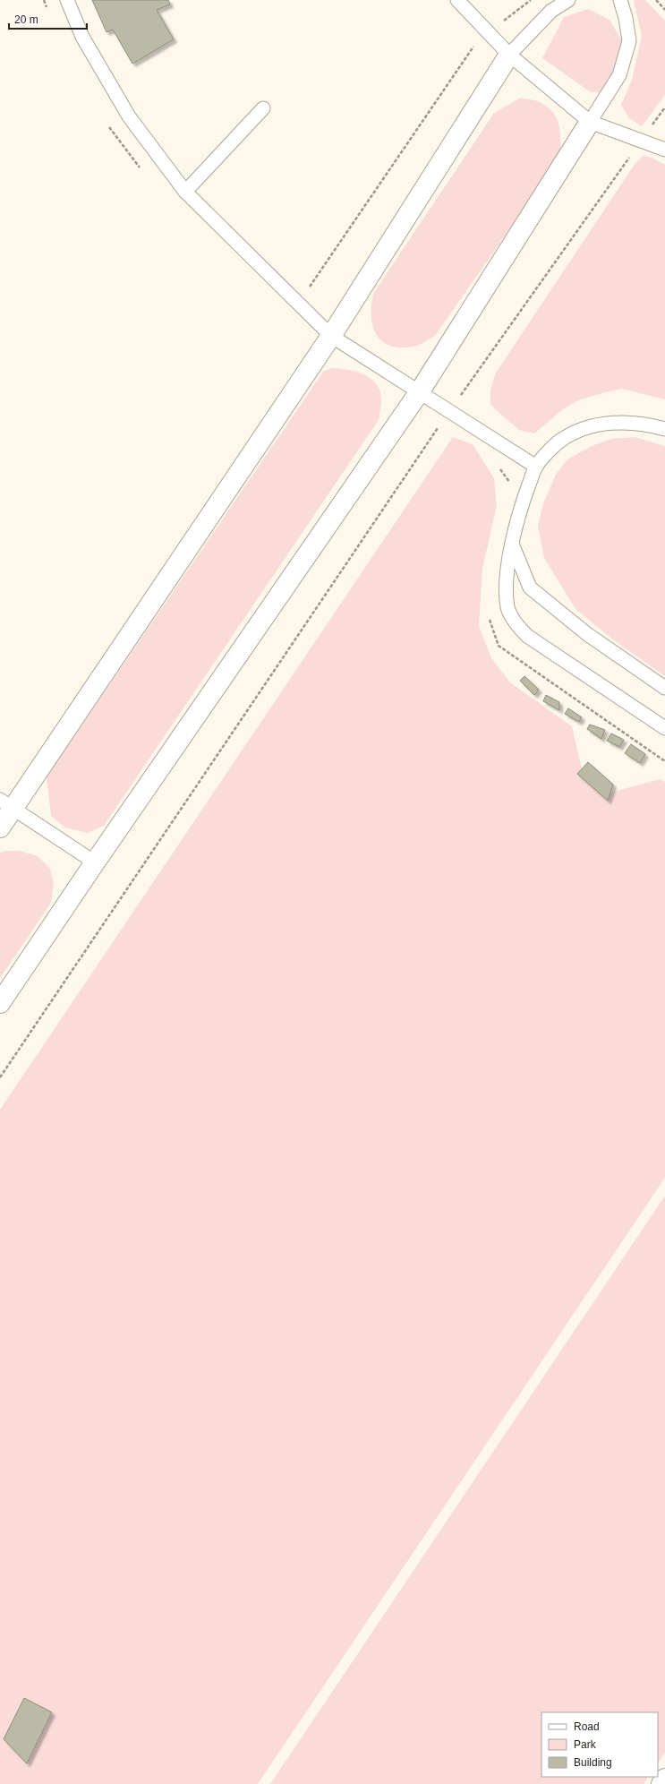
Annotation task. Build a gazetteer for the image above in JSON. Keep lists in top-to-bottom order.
{
  "legend": ["Road", "Park", "Building"],
  "scale_bar": "20 m"
}
